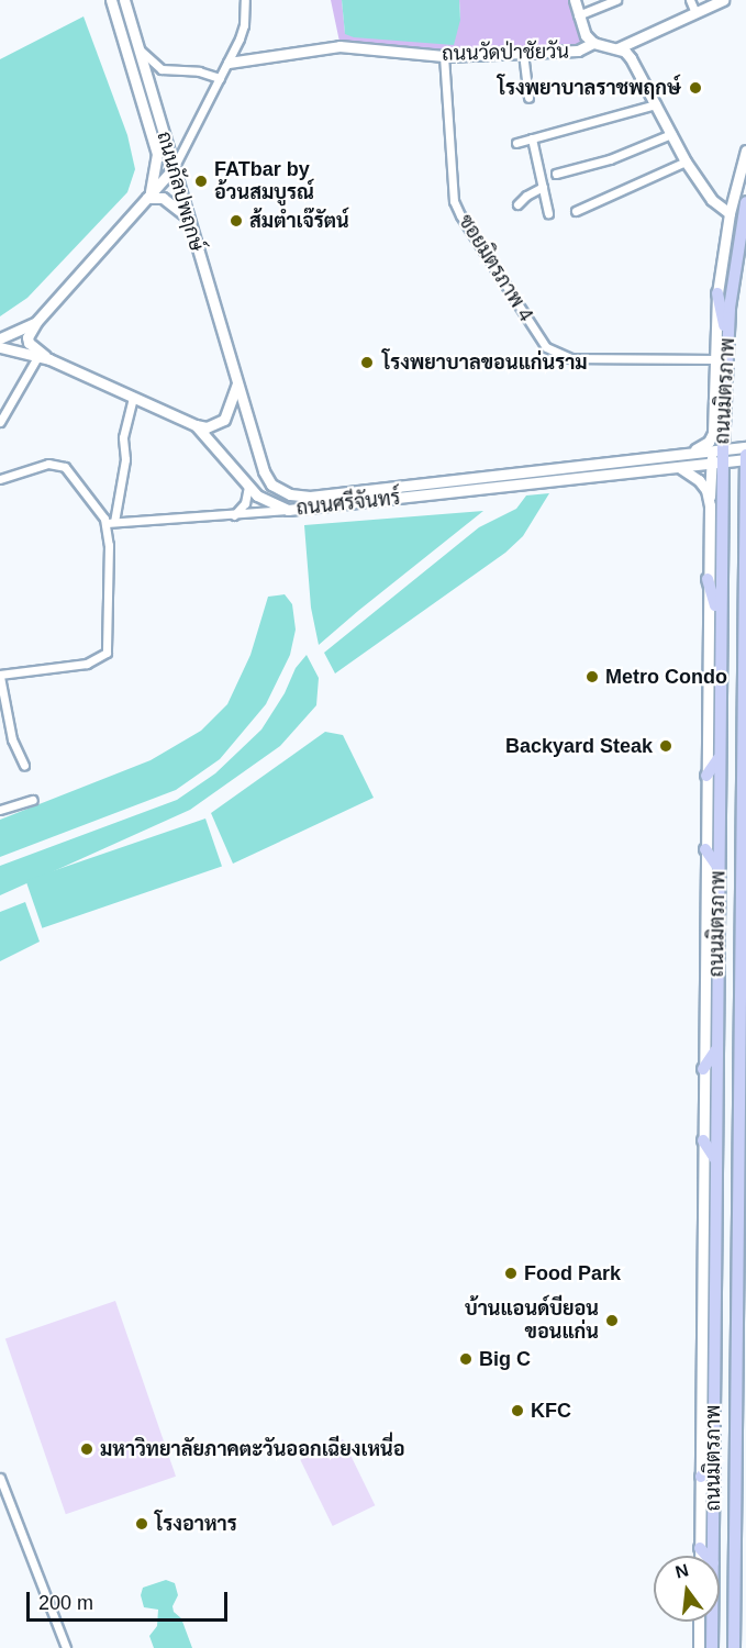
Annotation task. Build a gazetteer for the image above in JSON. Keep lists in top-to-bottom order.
{
  "streets": {
    "main road": [
      "ถนนวัดป่าชัยวัน",
      "ถนนกัลปพฤกษ์",
      "ถนนมิตรภาพ",
      "ถนนศรีจันทร์"
    ],
    "street": ["ซอยมิตรภาพ 4"]
  },
  "crossings": [
    ["ถนนวัดป่าชัยวัน", "ซอยมิตรภาพ 4"],
    ["ถนนกัลปพฤกษ์", "ถนนศรีจันทร์"],
    ["ซอยมิตรภาพ 4", "ถนนมิตรภาพ"],
    ["ถนนมิตรภาพ", "ถนนศรีจันทร์"]
  ],
  "places": [
    "โรงพยาบาลราชพฤกษ์",
    "FATbar by อ้วนสมบูรณ์",
    "ส้มตำเจ๊รัตน์",
    "โรงพยาบาลขอนแก่นราม",
    "Metro Condo",
    "Backyard Steak",
    "Food Park",
    "บ้านแอนด์บียอน ขอนแก่น",
    "Big C",
    "KFC",
    "มหาวิทยาลัยภาคตะวันออกเฉียงเหนี่อ",
    "โรงอาหาร"
  ],
  "scale_bar": "200 m",
  "north": "top"
}
